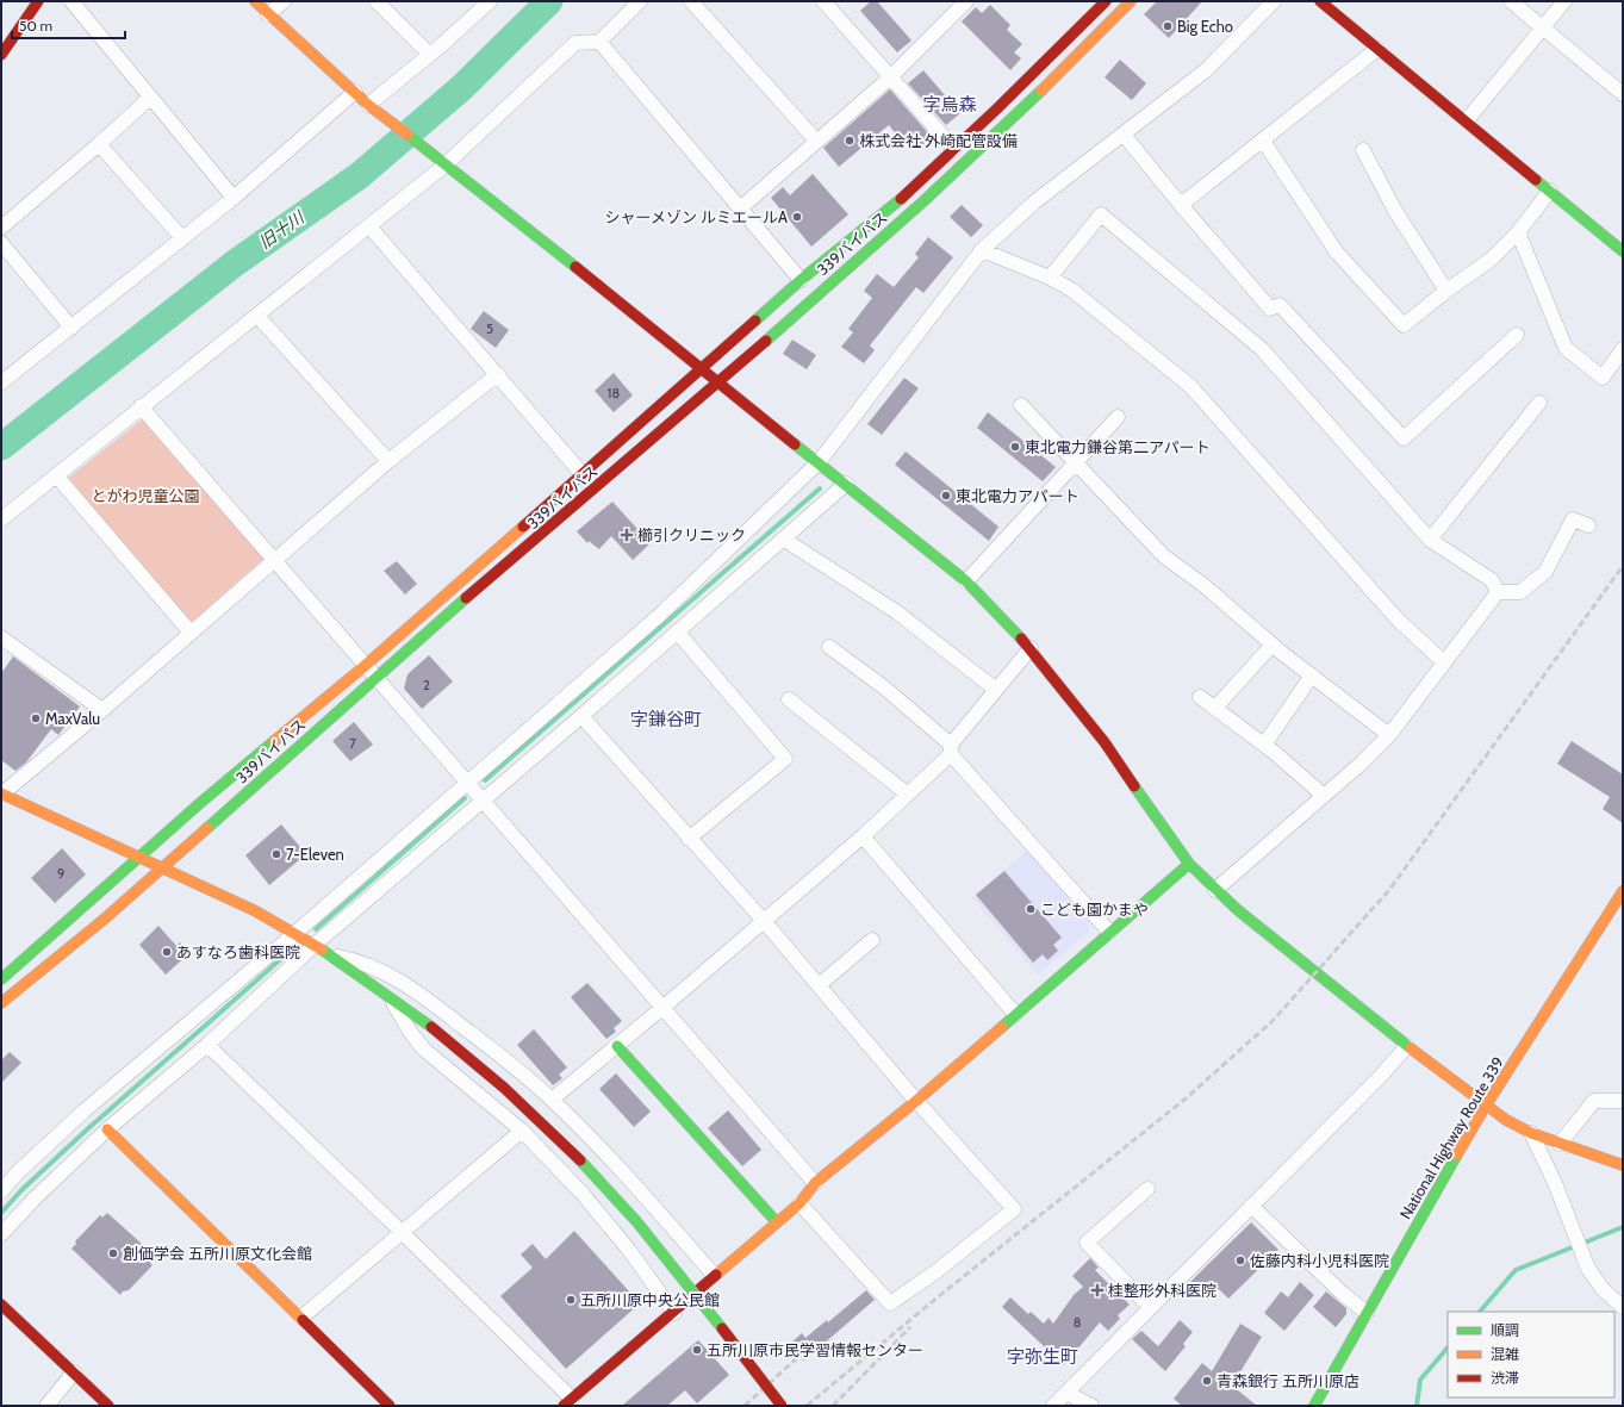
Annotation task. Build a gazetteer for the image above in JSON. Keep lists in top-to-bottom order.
{
  "streets": {
    "main road": ["339バイパス", "National Highway Route 339"]
  },
  "districts": ["字烏森", "字鎌谷町", "字弥生町"],
  "water": ["旧十川"],
  "parks": ["とがわ児童公園"],
  "places": {
    "other": [
      "Big Echo",
      "株式会社 外崎配管設備",
      "シャーメゾン ルミエールA",
      "東北電力鎌谷第二アパート",
      "東北電力アパート",
      "MaxValu",
      "7-Eleven",
      "こども園かまや",
      "あすなろ歯科医院",
      "創価学会 五所川原文化会館",
      "佐藤内科小児科医院",
      "五所川原中央公民館",
      "五所川原市民学習情報センター",
      "青森銀行 五所川原店"
    ],
    "health": ["櫛引クリニック", "桂整形外科医院"]
  },
  "house_numbers": [
    "5",
    "18",
    "2",
    "7",
    "9",
    "8"
  ],
  "legend": ["順調", "混雑", "渋滞"],
  "scale_bar": "50 m"
}
